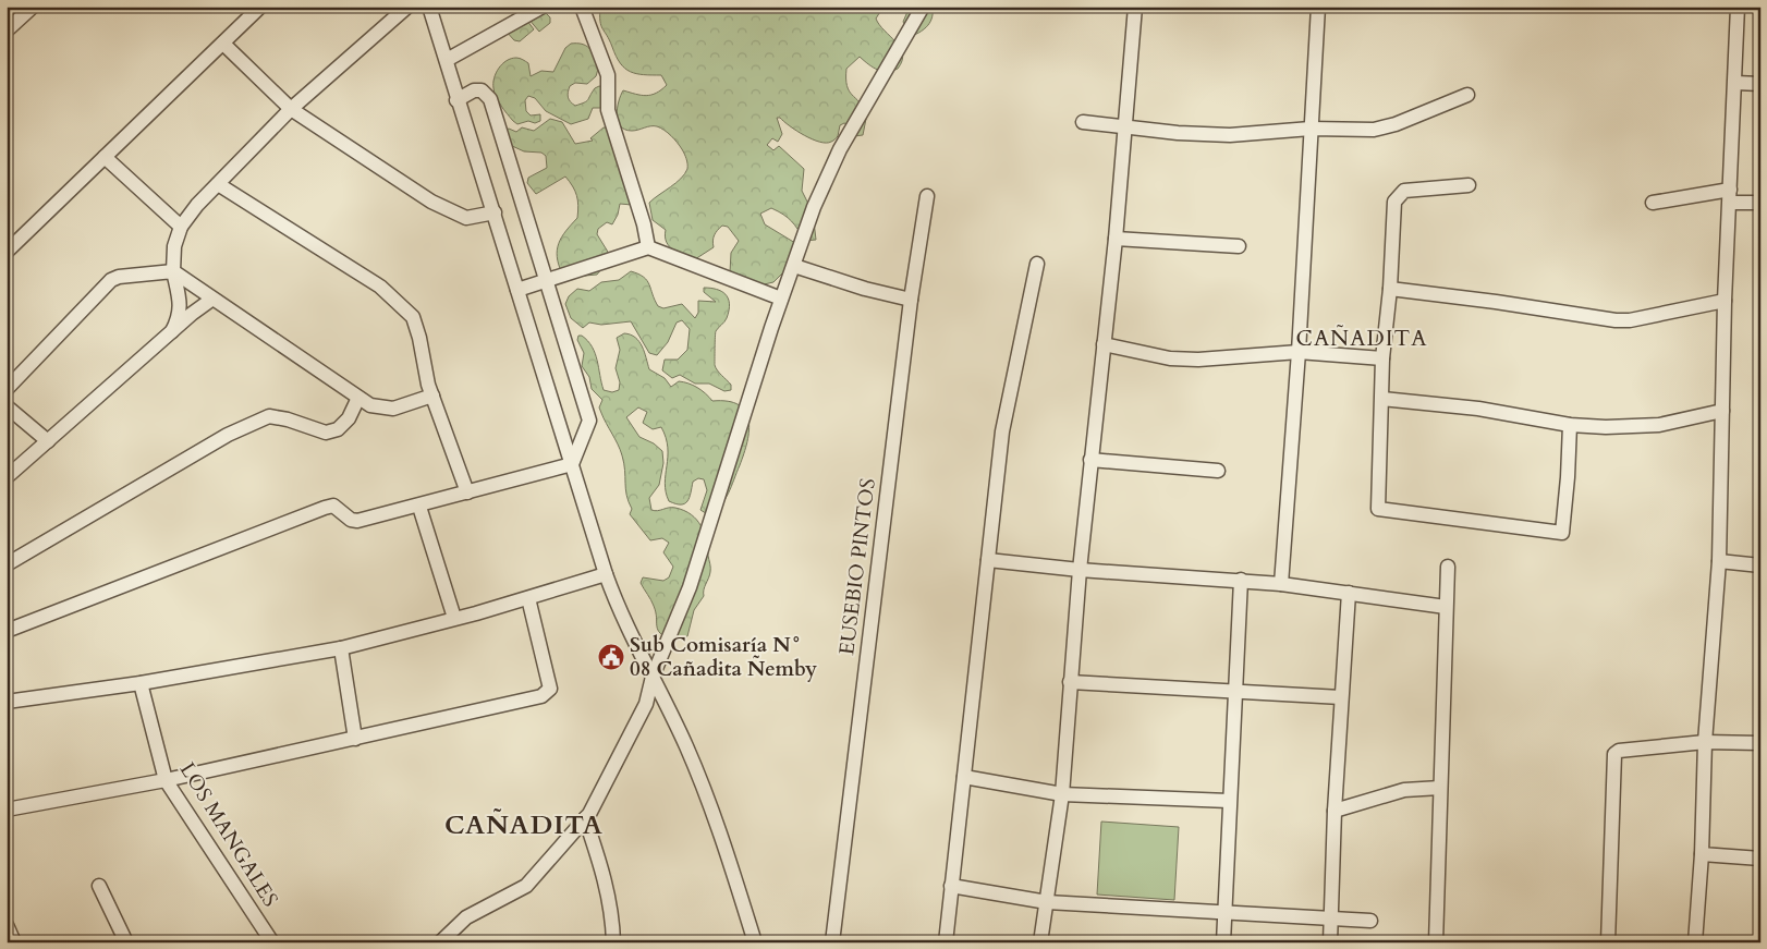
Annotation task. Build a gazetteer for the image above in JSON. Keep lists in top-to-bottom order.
{
  "streets": {
    "street": ["EUSEBIO PINTOS", "LOS MANGALES"]
  },
  "districts": ["CAÑADITA", "CAÑADITA"],
  "places": {
    "public building": ["Sub Comisaría N° 08 Cañadita Ñemby"]
  }
}
